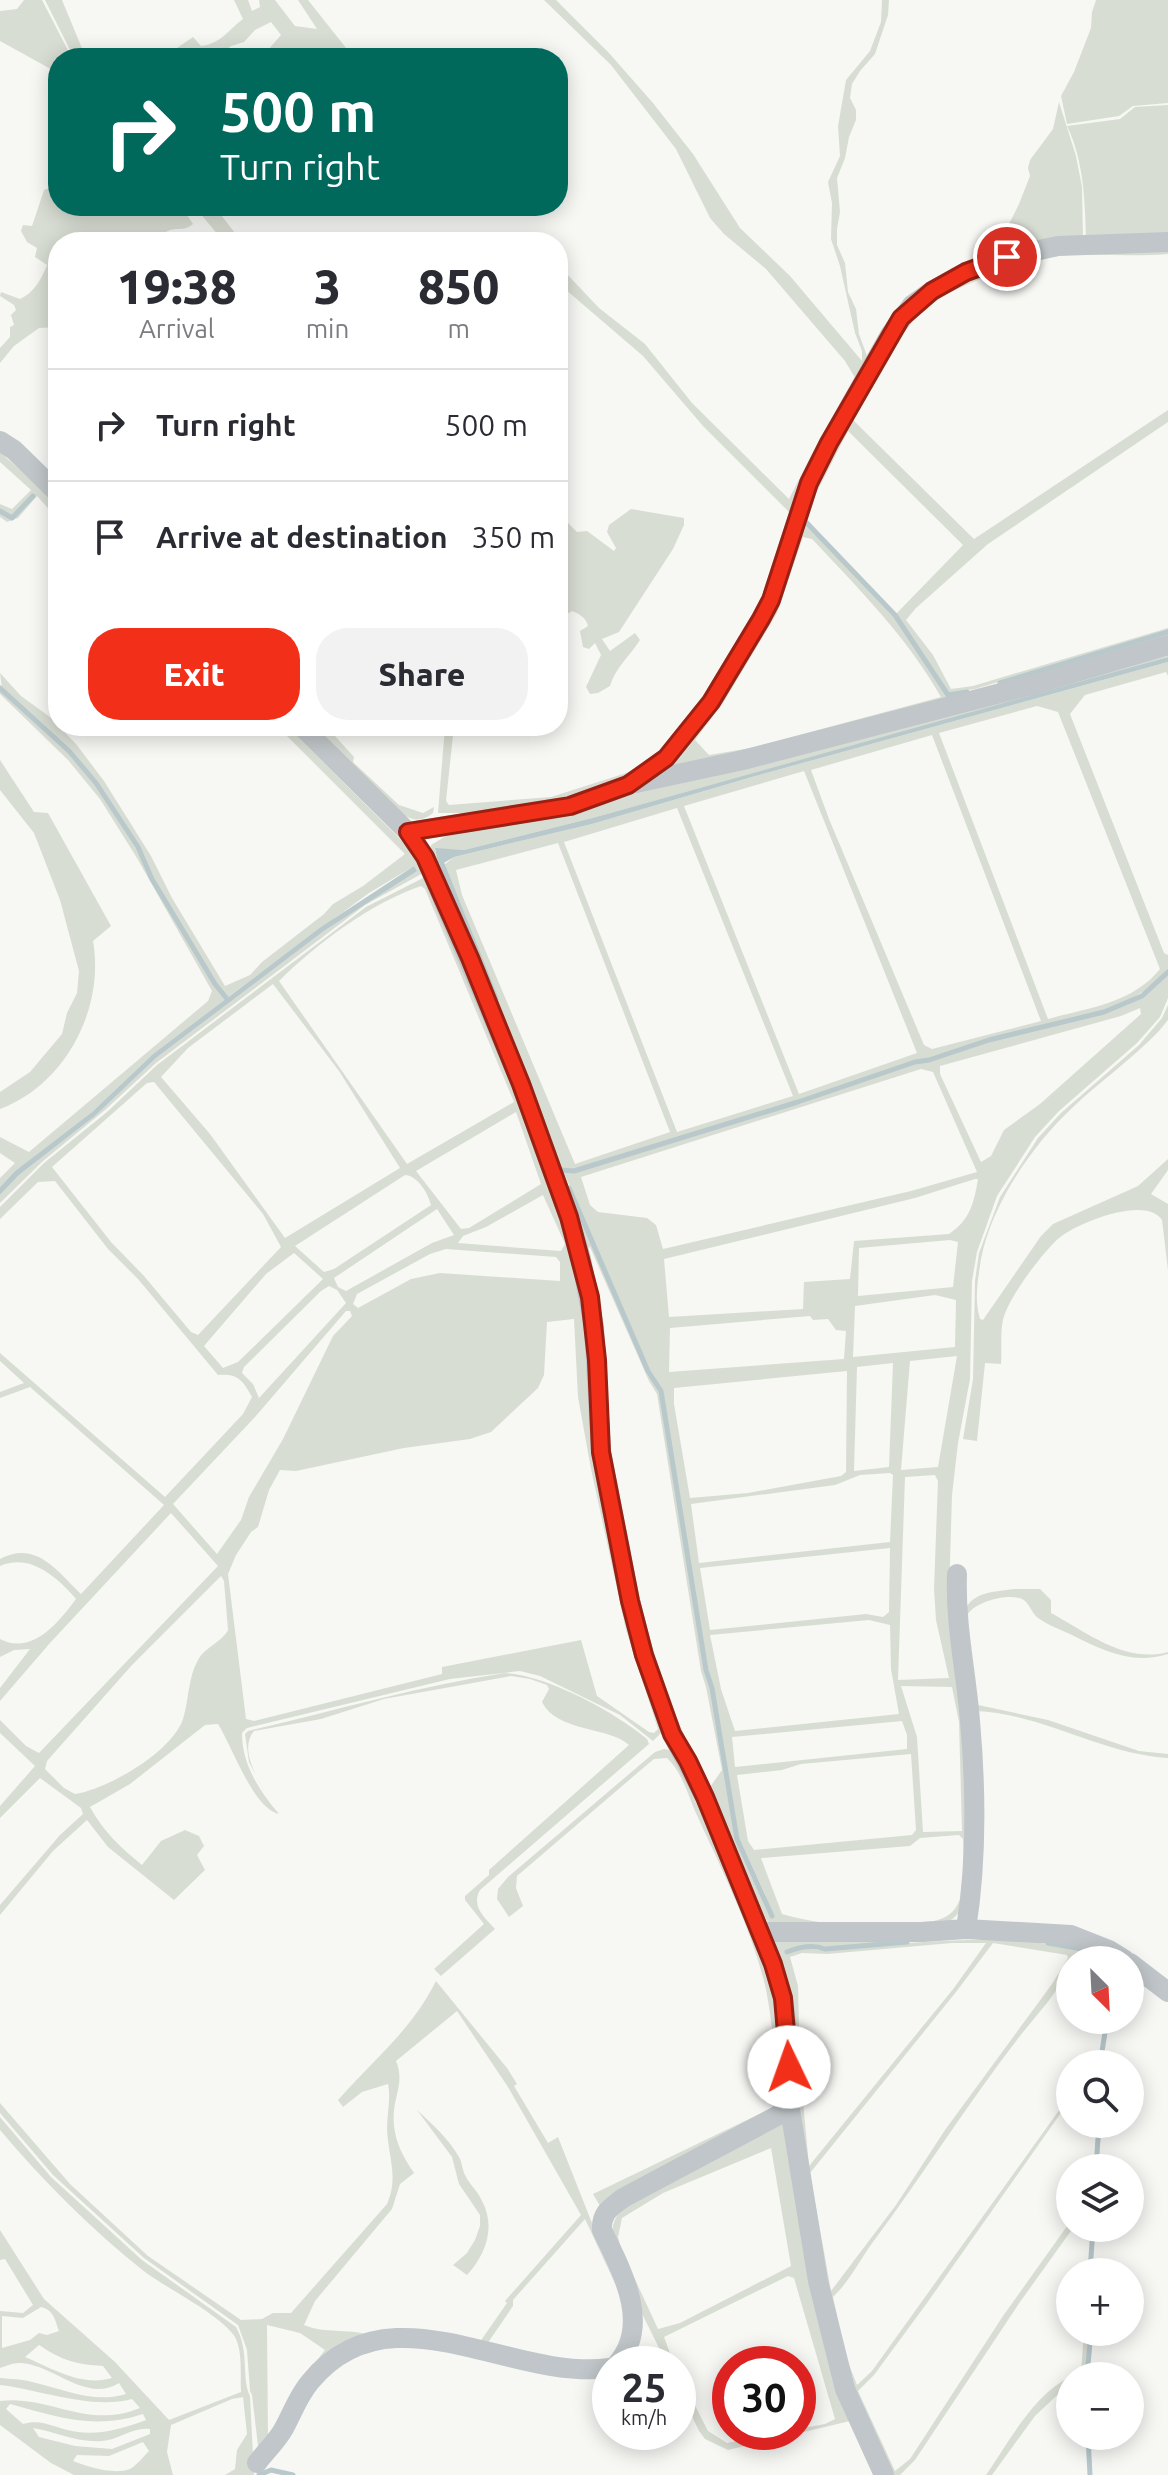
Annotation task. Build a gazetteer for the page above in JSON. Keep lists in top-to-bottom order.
{
  "north": "bottom right",
  "page": {
    "turn": ["500 m", "Turn right"],
    "eta": [
      "19:38",
      "Arrival",
      "3",
      "min",
      "850",
      "m"
    ],
    "list": [
      {
        "name": "Turn right",
        "value": "500 m"
      },
      {
        "name": "Arrive at destination",
        "value": "350 m"
      }
    ],
    "buttons": ["Exit", "Share"],
    "map_buttons": ["+", "−"],
    "speed": "25 km/h",
    "limit": "30"
  }
}
